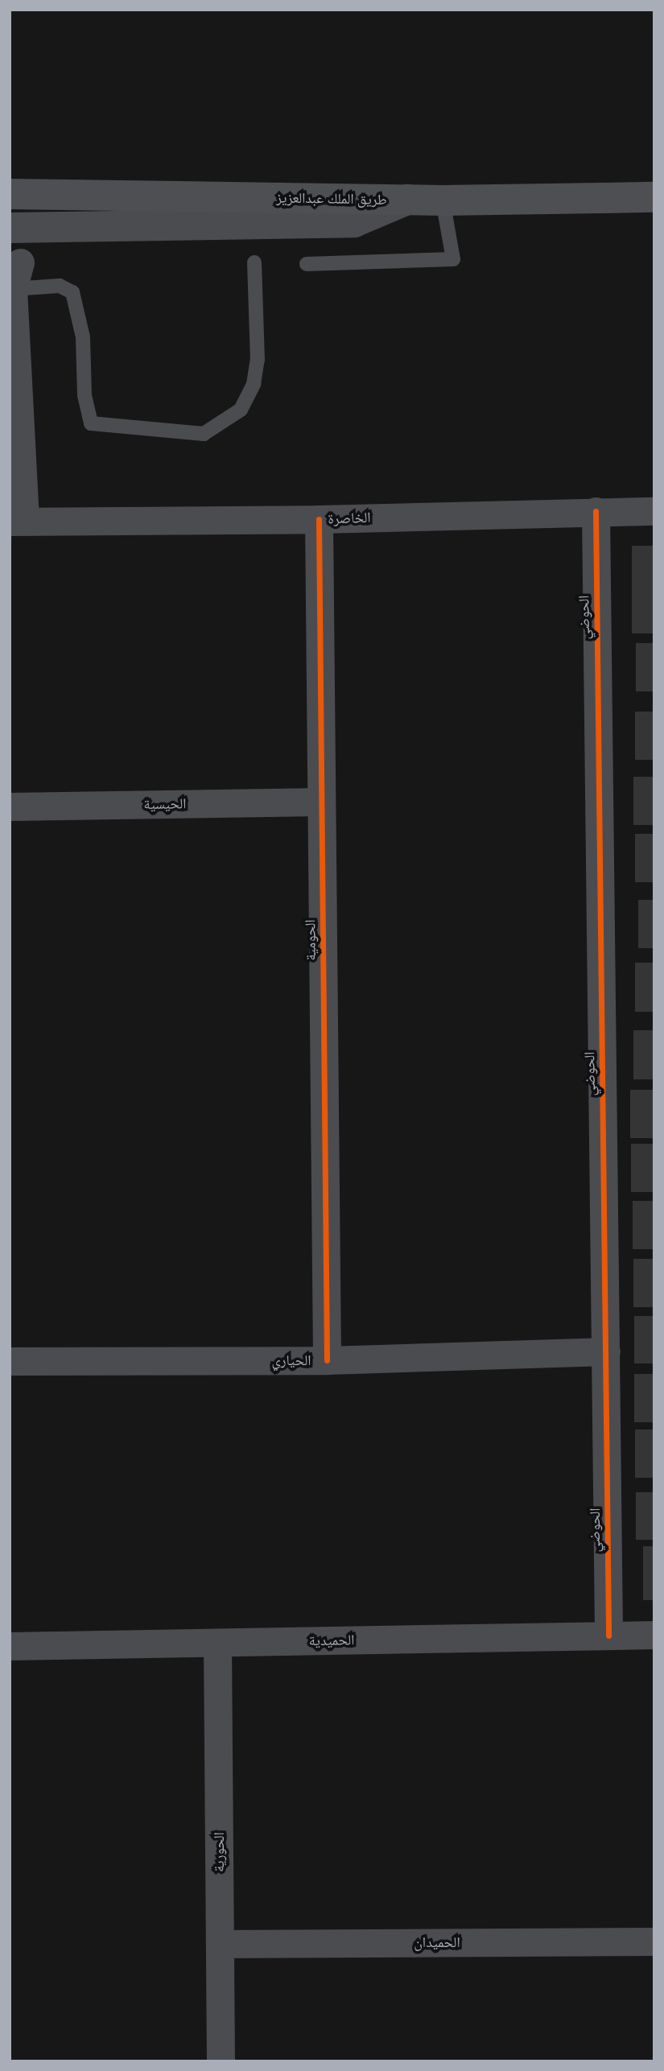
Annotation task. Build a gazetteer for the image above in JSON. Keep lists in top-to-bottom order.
{
  "streets": {
    "main road": ["طريق الملك عبدالعزيز"],
    "street": [
      "الخاصرة",
      "الحوضي",
      "الحيسية",
      "الحومية",
      "الحياري",
      "الحميدية",
      "الحورية",
      "الحميدان"
    ]
  },
  "crossings": [
    ["الخاصرة", "الحوضي"],
    ["الخاصرة", "الحومية"],
    ["الحوضي", "الحياري"],
    ["الحوضي", "الحميدية"],
    ["الحيسية", "الحومية"],
    ["الحومية", "الحياري"],
    ["الحميدية", "الحورية"],
    ["الحورية", "الحميدان"]
  ]
}
